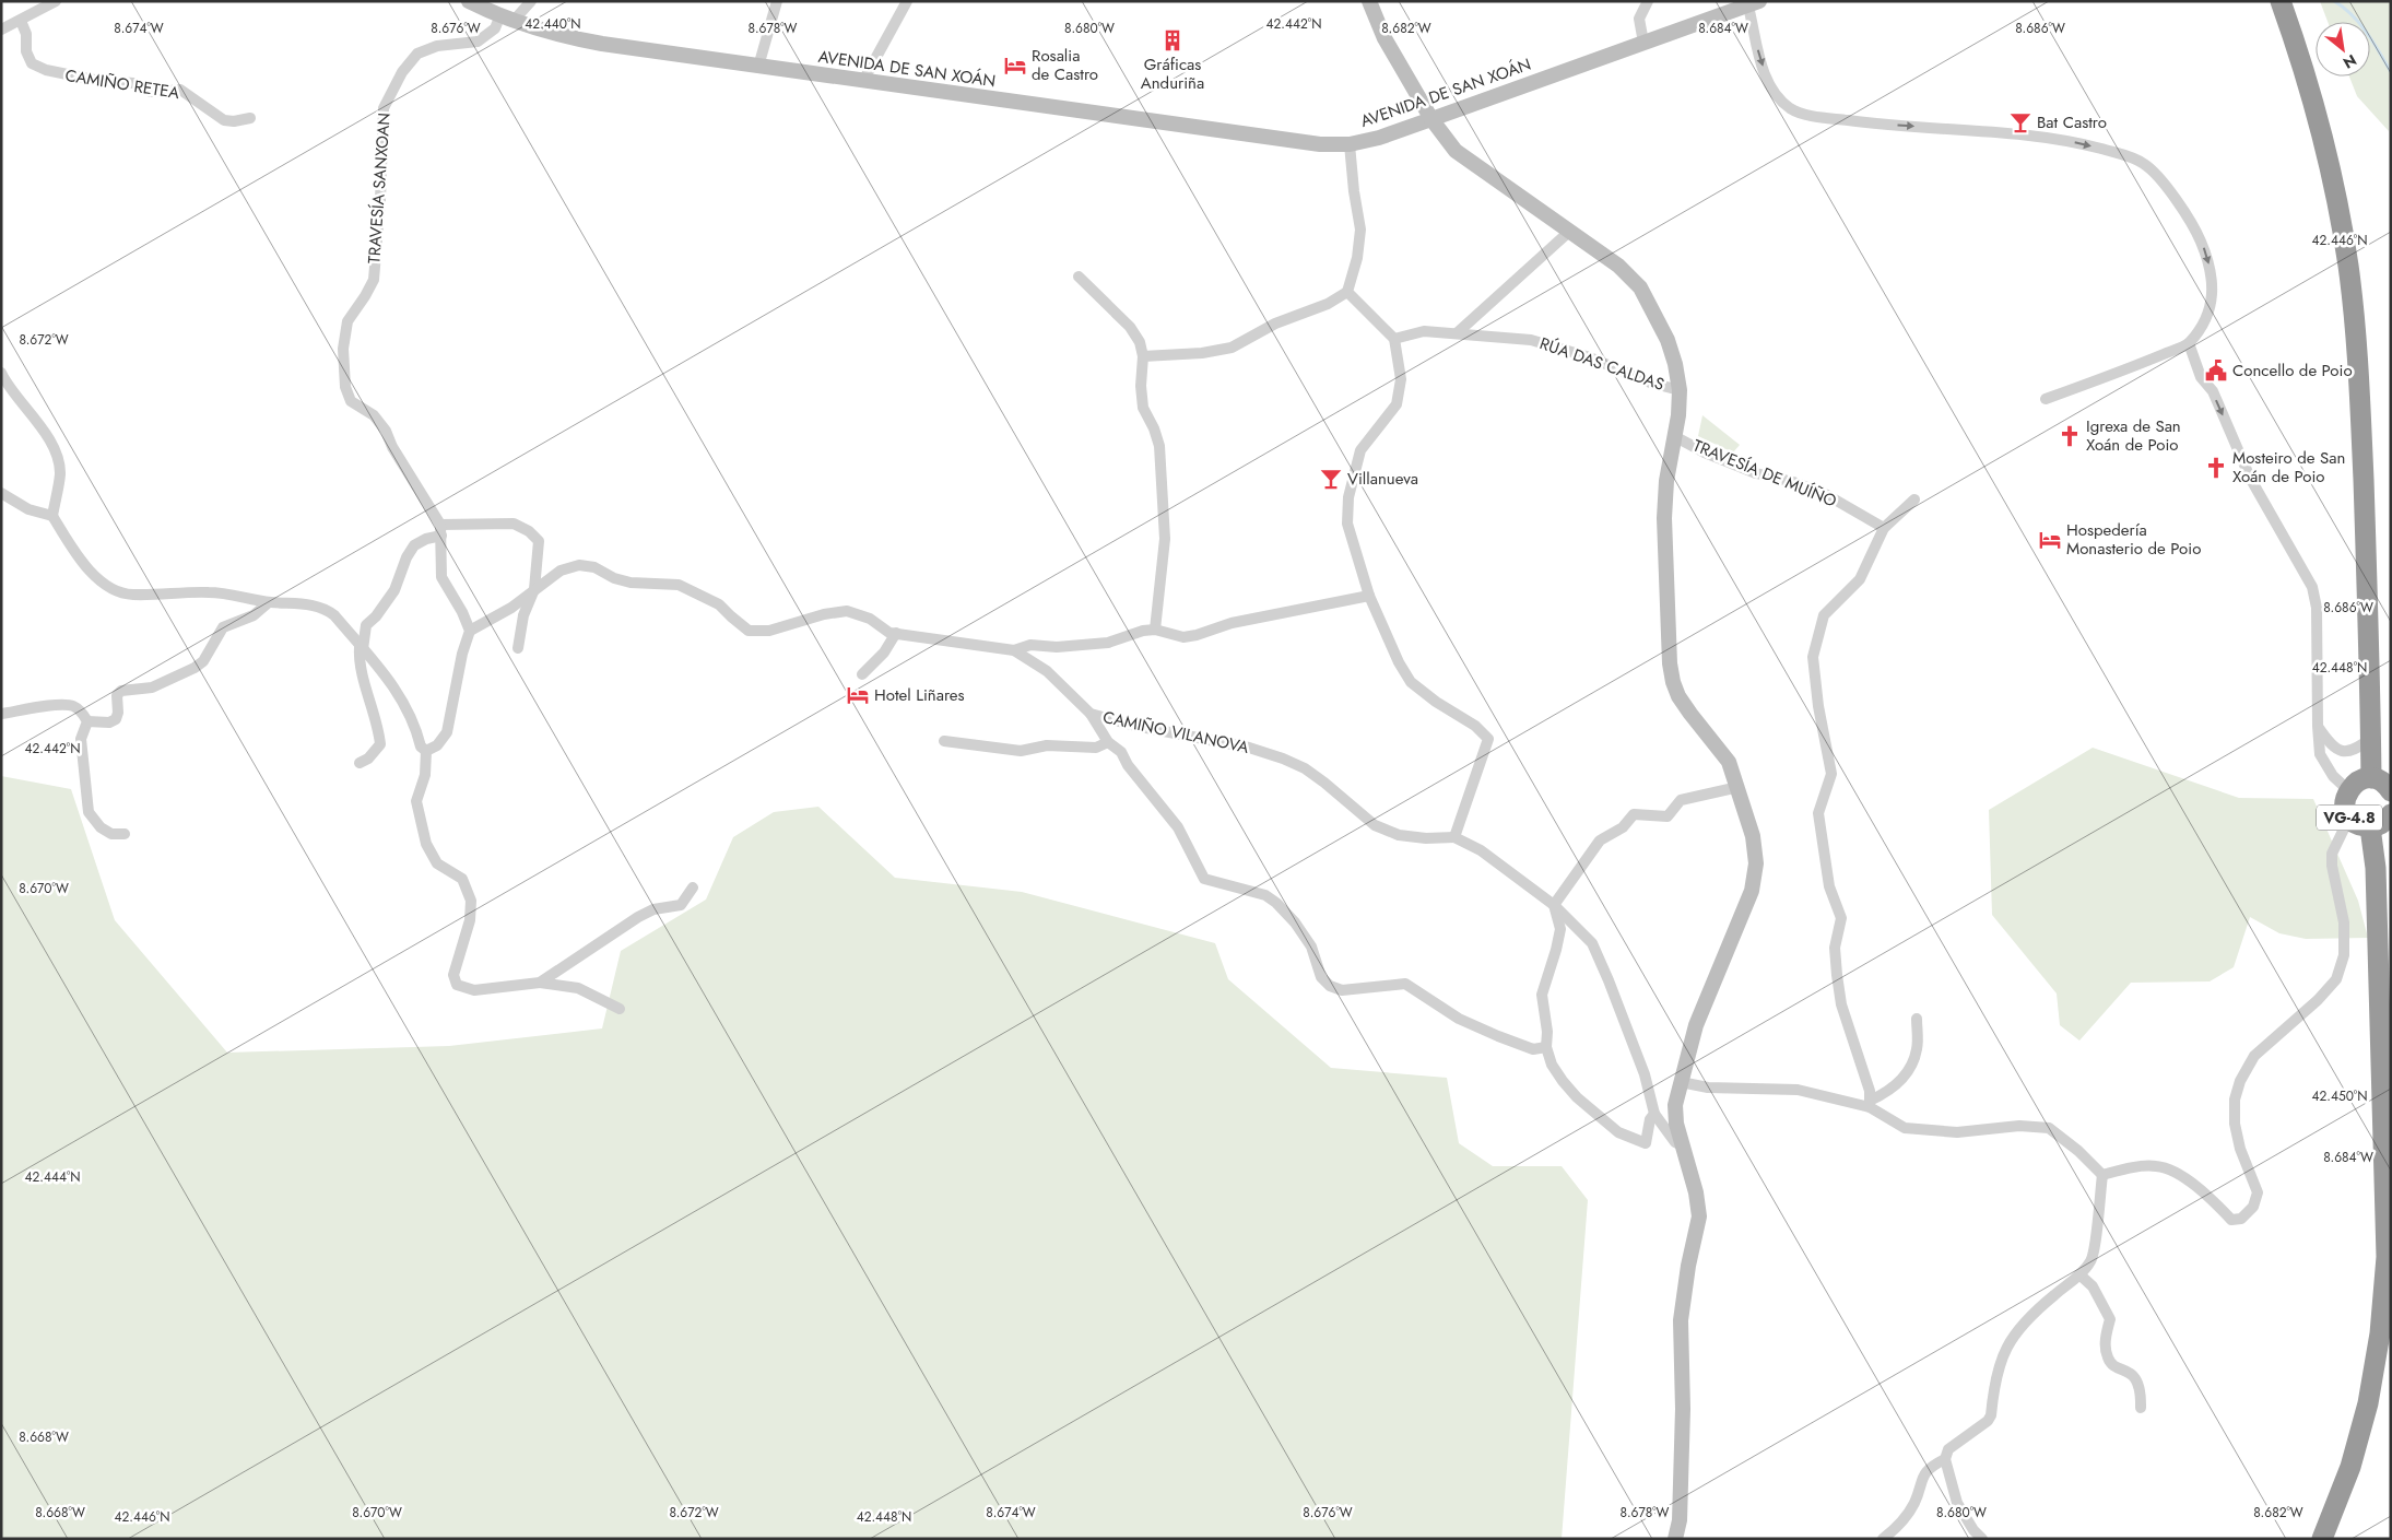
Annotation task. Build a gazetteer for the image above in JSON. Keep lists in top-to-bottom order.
{
  "streets": {
    "highway": ["VG-4.8"],
    "street": [
      "AVENIDA DE SAN XOÁN",
      "CAMIÑO RETEA",
      "TRAVESÍA SANXOAN",
      "RÚA DAS CALDAS",
      "TRAVESÍA DE MUÍÑO",
      "CAMIÑO VILANOVA"
    ]
  },
  "crossings": [
    ["AVENIDA DE SAN XOÁN", "TRAVESÍA SANXOAN"]
  ],
  "places": {
    "building": ["Gráficas Anduriña"],
    "hotel": ["Rosalia de Castro", "Hospedería Monasterio de Poio", "Hotel Liñares"],
    "bar": ["Bat Castro", "Villanueva"],
    "public building": ["Concello de Poio"],
    "church": ["Igrexa de San Xoán de Poio", "Mosteiro de San Xoán de Poio"]
  },
  "north": "bottom right",
  "coordinates": [
    "42.440°N",
    "42.442°N",
    "8.684°W",
    "8.674°W",
    "8.676°W",
    "8.678°W",
    "8.680°W",
    "8.682°W",
    "8.686°W",
    "42.446°N",
    "8.672°W",
    "42.448°N",
    "8.670°W",
    "42.450°N",
    "42.444°N",
    "8.668°W"
  ]
}
